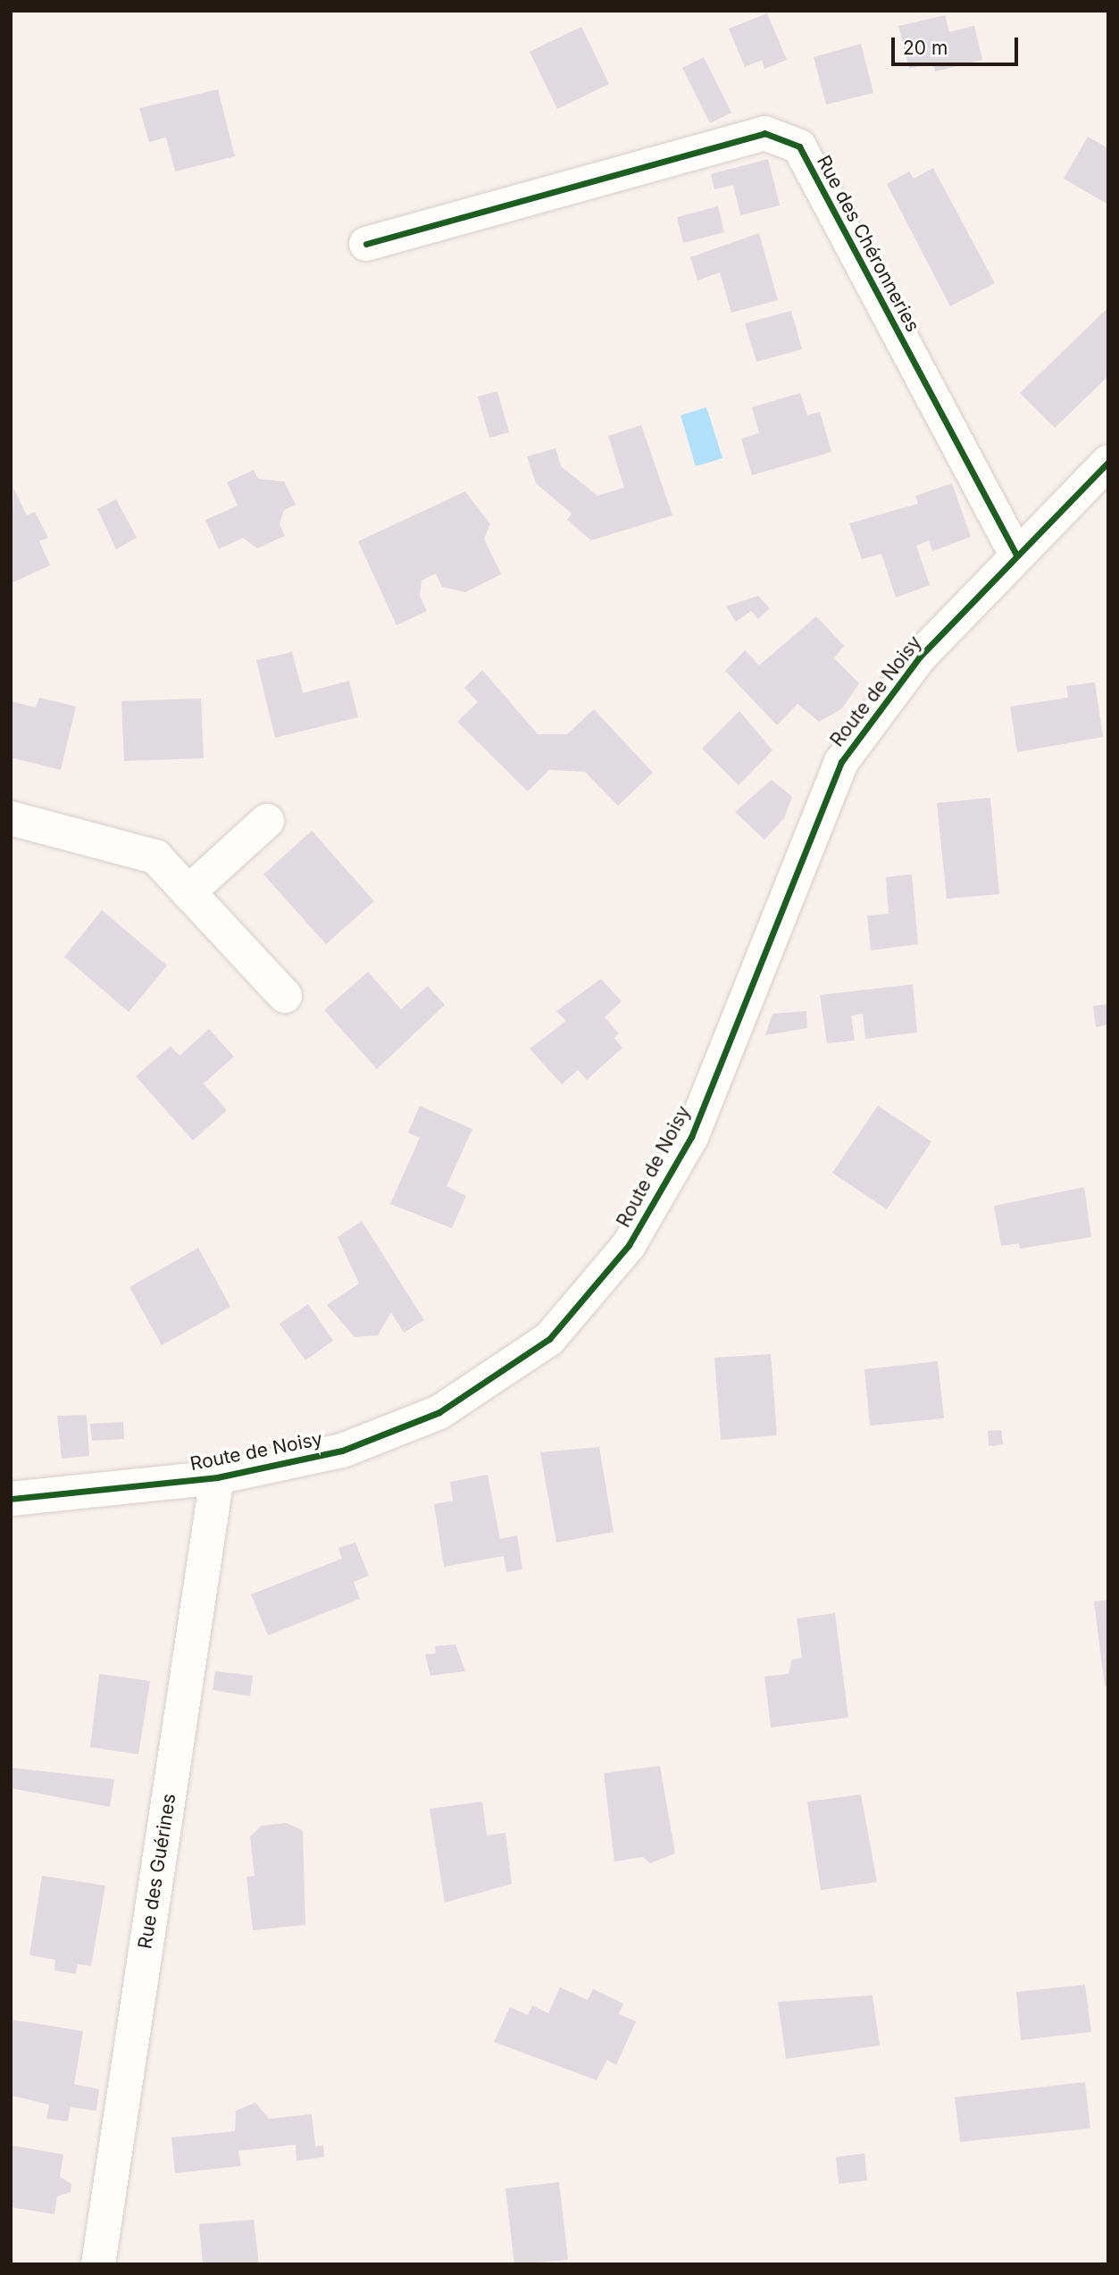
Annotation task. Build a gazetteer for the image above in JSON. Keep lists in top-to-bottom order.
{
  "streets": {
    "street": ["Rue des Chéronneries", "Route de Noisy", "Rue des Guérines"]
  },
  "crossings": [
    ["Rue des Chéronneries", "Route de Noisy"],
    ["Route de Noisy", "Rue des Guérines"]
  ],
  "scale_bar": "20 m"
}
